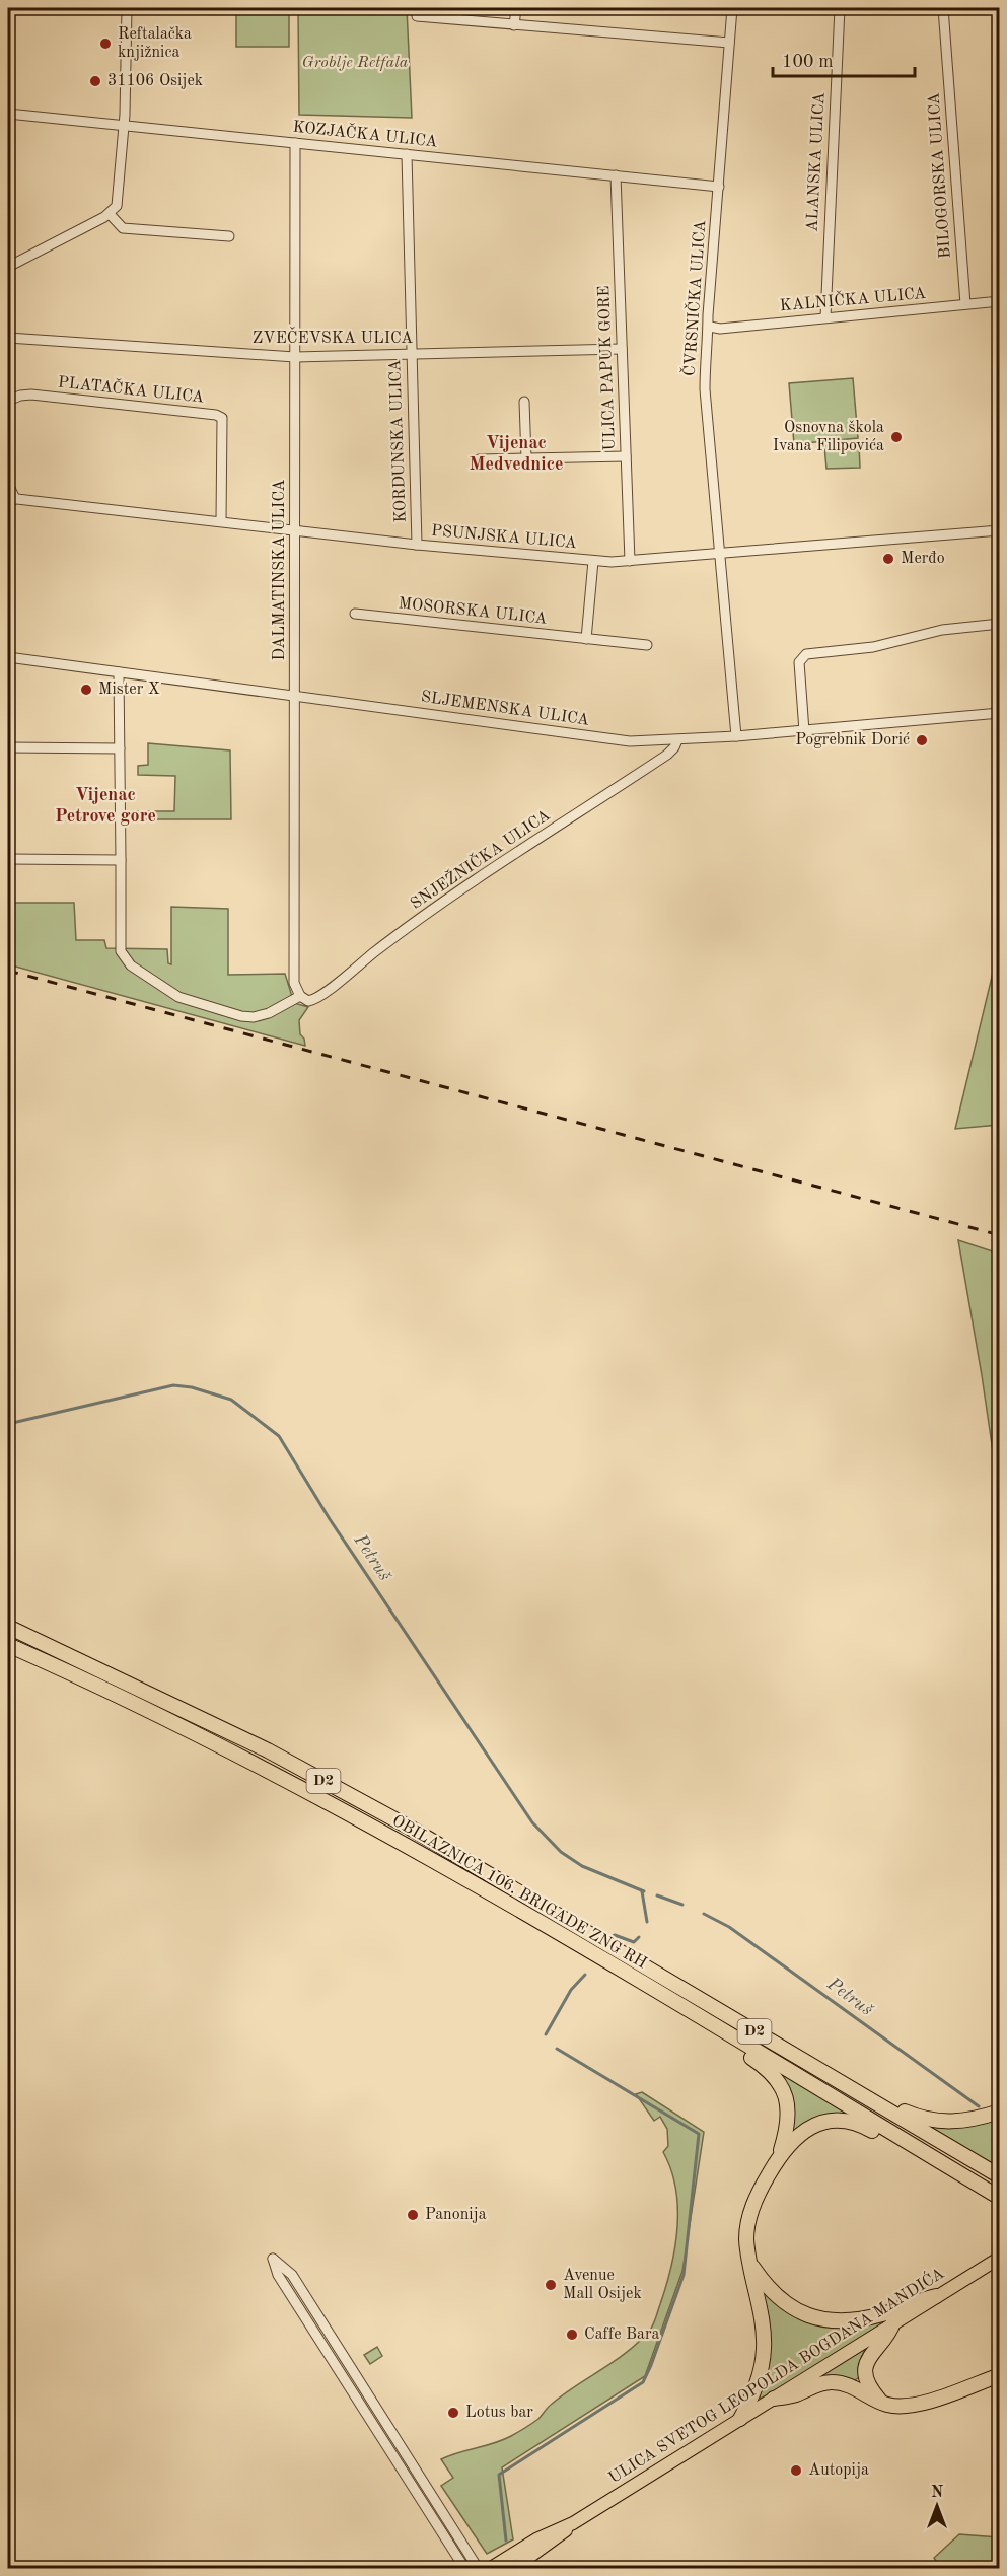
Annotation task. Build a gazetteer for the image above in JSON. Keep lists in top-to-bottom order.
{
  "streets": {
    "highway": ["D2", "OBILAZNICA 106. BRIGADE ZNG RH"],
    "main road": ["ULICA SVETOG LEOPOLDA BOGDANA MANDIĆA"],
    "street": [
      "KOZJAČKA ULICA",
      "ALANSKA ULICA",
      "BILOGORSKA ULICA",
      "ČVRSNIČKA ULICA",
      "KALNIČKA ULICA",
      "ZVEČEVSKA ULICA",
      "ULICA PAPUK GORE",
      "PLATAČKA ULICA",
      "KORDUNSKA ULICA",
      "PSUNJSKA ULICA",
      "DALMATINSKA ULICA",
      "MOSORSKA ULICA",
      "SLJEMENSKA ULICA",
      "SNJEŽNIČKA ULICA"
    ]
  },
  "crossings": [
    ["KOZJAČKA ULICA", "ČVRSNIČKA ULICA"],
    ["KOZJAČKA ULICA", "ULICA PAPUK GORE"],
    ["KOZJAČKA ULICA", "KORDUNSKA ULICA"],
    ["KOZJAČKA ULICA", "DALMATINSKA ULICA"],
    ["ALANSKA ULICA", "KALNIČKA ULICA"],
    ["BILOGORSKA ULICA", "KALNIČKA ULICA"],
    ["ČVRSNIČKA ULICA", "KALNIČKA ULICA"],
    ["ČVRSNIČKA ULICA", "PSUNJSKA ULICA"],
    ["ČVRSNIČKA ULICA", "SLJEMENSKA ULICA"],
    ["ZVEČEVSKA ULICA", "ULICA PAPUK GORE"],
    ["ZVEČEVSKA ULICA", "KORDUNSKA ULICA"],
    ["ZVEČEVSKA ULICA", "DALMATINSKA ULICA"],
    ["ULICA PAPUK GORE", "PSUNJSKA ULICA"],
    ["PLATAČKA ULICA", "PSUNJSKA ULICA"],
    ["KORDUNSKA ULICA", "PSUNJSKA ULICA"],
    ["PSUNJSKA ULICA", "DALMATINSKA ULICA"],
    ["DALMATINSKA ULICA", "SLJEMENSKA ULICA"],
    ["DALMATINSKA ULICA", "SNJEŽNIČKA ULICA"],
    ["SLJEMENSKA ULICA", "SNJEŽNIČKA ULICA"]
  ],
  "districts": ["Vijenac Medvednice", "Vijenac Petrove gore"],
  "water": ["Petruš"],
  "parks": ["Groblje Retfala"],
  "places": [
    "Reftalačka knjižnica",
    "31106 Osijek",
    "Osnovna škola Ivana Filipovića",
    "Merđo",
    "Mister X",
    "Pogrebnik Dorić",
    "Panonija",
    "Avenue Mall Osijek",
    "Caffe Bara",
    "Lotus bar",
    "Autopija"
  ],
  "scale_bar": "100 m",
  "north": "top"
}
